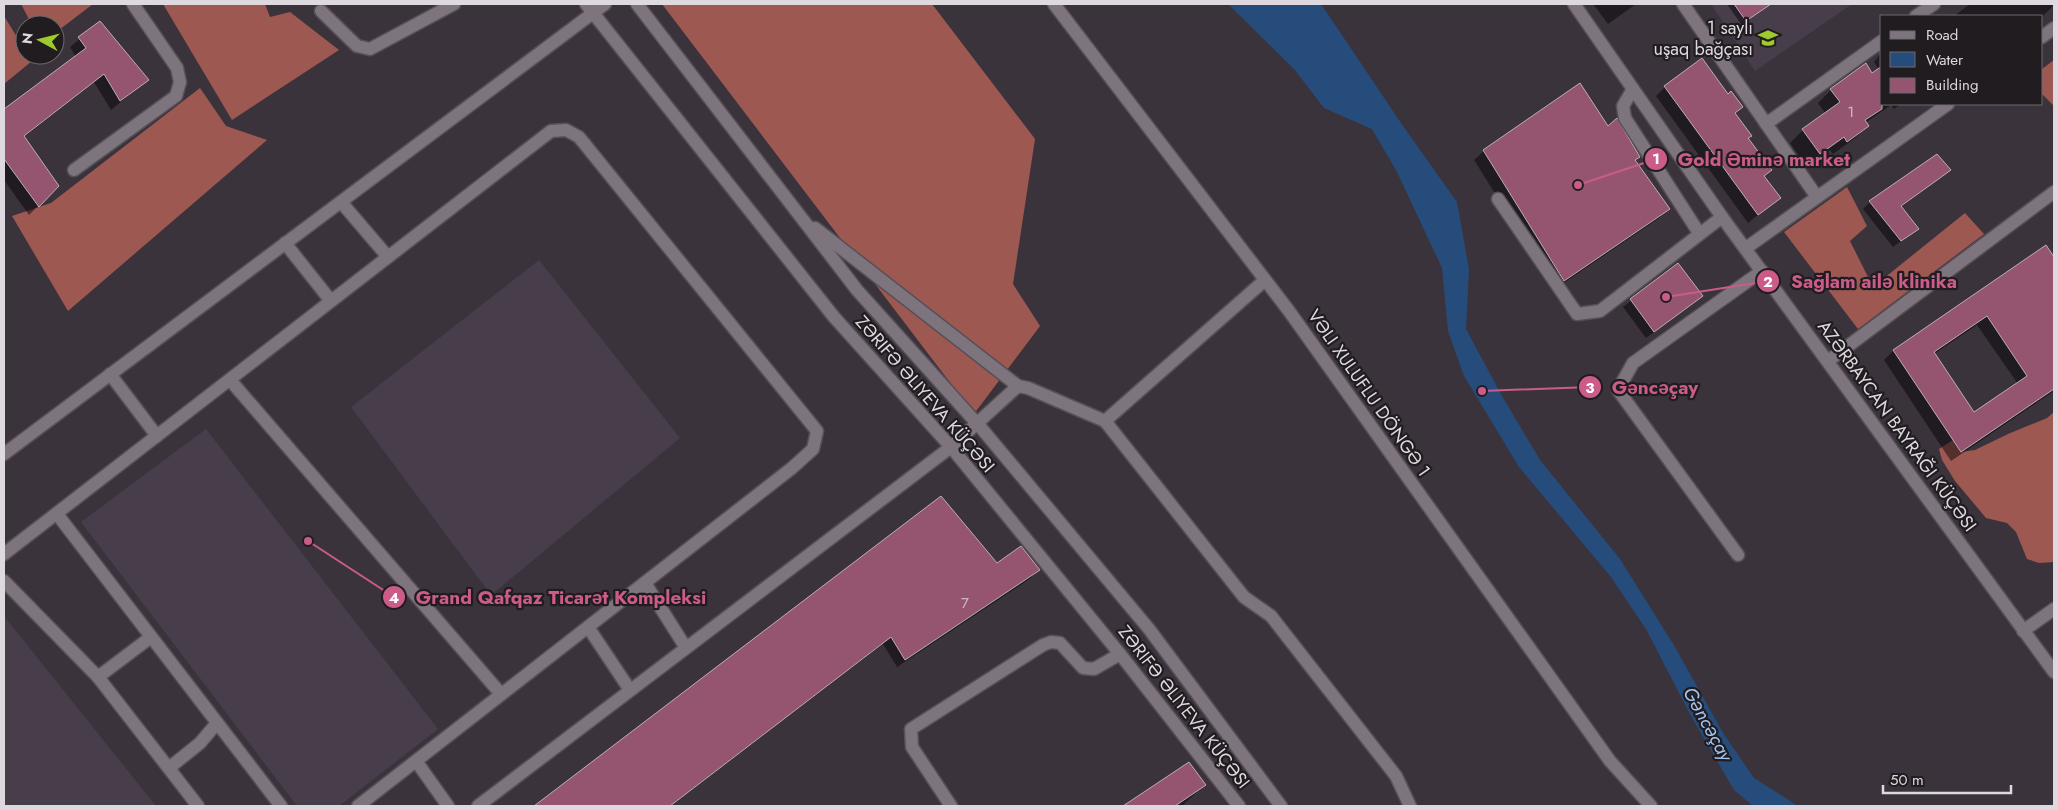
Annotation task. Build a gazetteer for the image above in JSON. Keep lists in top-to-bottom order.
{
  "streets": {
    "street": ["VƏLI XULUFLU DÖNGƏ 1", "ZƏRIFƏ ƏLIYEVA KÜÇƏSI"]
  },
  "water": ["Gəncəçay"],
  "places": {
    "school or university": ["1 saylı uşaq bağçası"],
    "other": [
      "Gold Əminə market",
      "Sağlam ailə klinika",
      "Gəncəçay",
      "Grand Qafqaz Ticarət Kompleksi"
    ]
  },
  "house_numbers": ["1", "7"],
  "legend": ["Road", "Water", "Building"],
  "scale_bar": "50 m",
  "north": "left"
}
